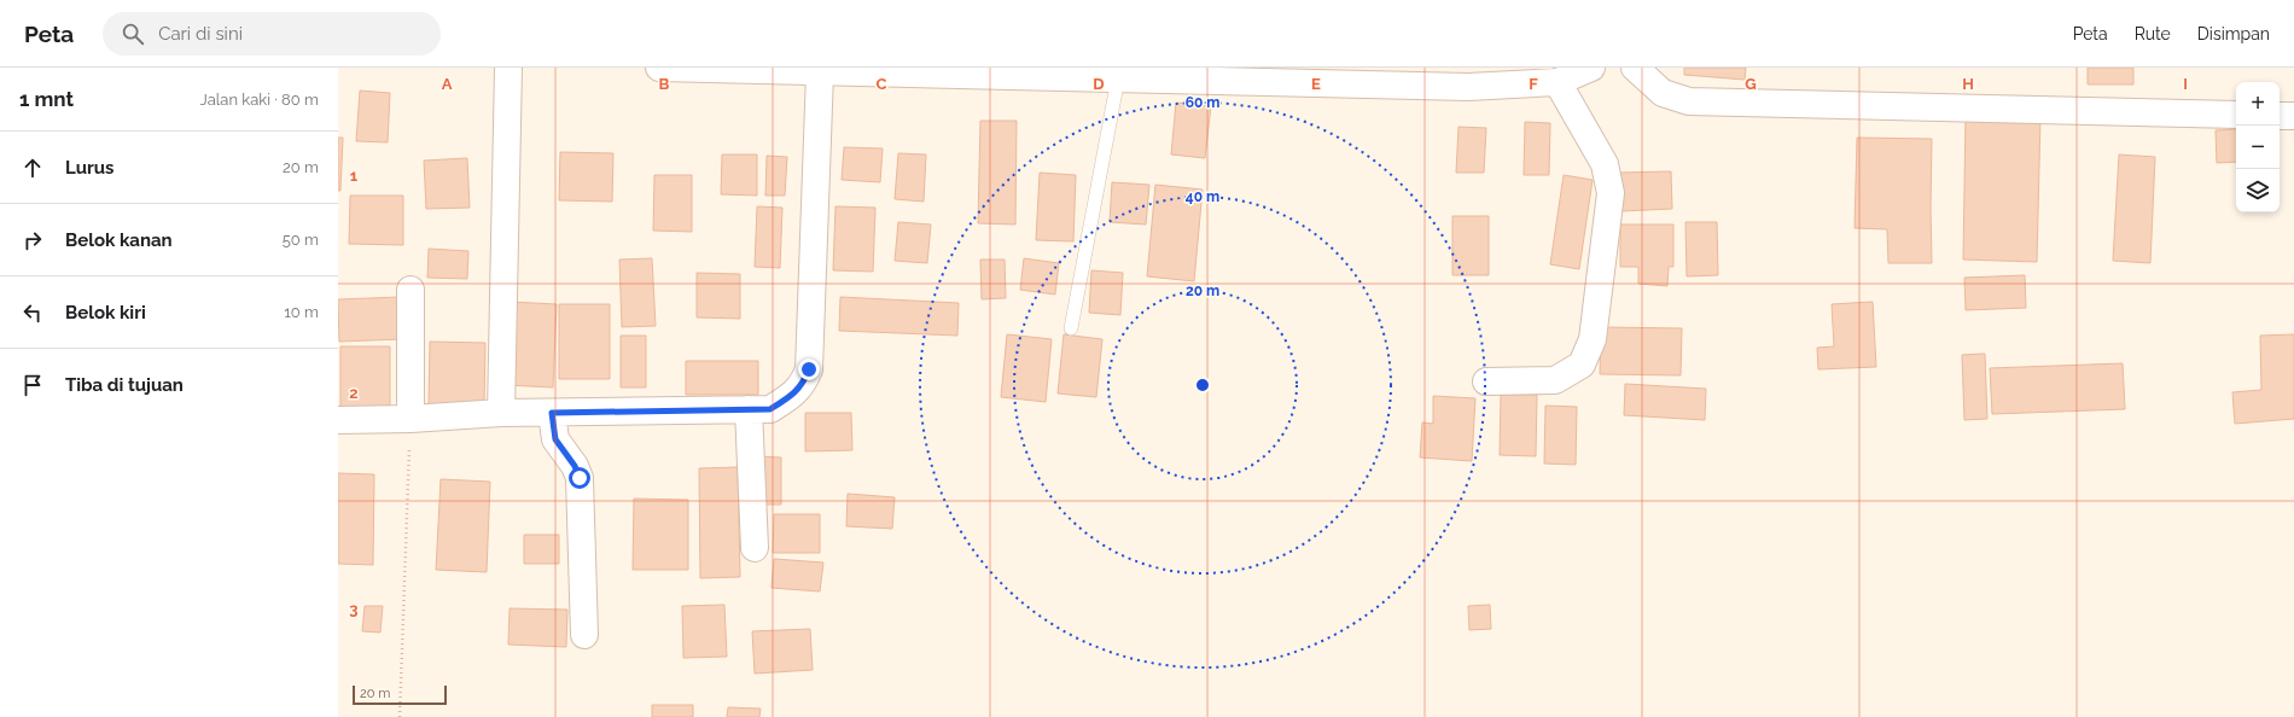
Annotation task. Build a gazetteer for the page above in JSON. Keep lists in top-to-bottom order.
{
  "scale_bar": "20 m",
  "page": {
    "header": "Peta",
    "search": "Cari di sini",
    "nav": ["Peta", "Rute", "Disimpan"],
    "heading": ["1 mnt", "Jalan kaki · 80 m"],
    "map_buttons": ["+", "−"],
    "list": [
      ["Lurus", "20 m"],
      ["Belok kanan", "50 m"],
      ["Belok kiri", "10 m"],
      "Tiba di tujuan"
    ],
    "scale": "20 m"
  },
  "grid": {
    "columns": [
      "A",
      "B",
      "C",
      "D",
      "E",
      "F",
      "G",
      "H",
      "I"
    ],
    "rows": ["1", "2", "3"]
  },
  "rings": ["60 m", "40 m", "20 m"]
}
